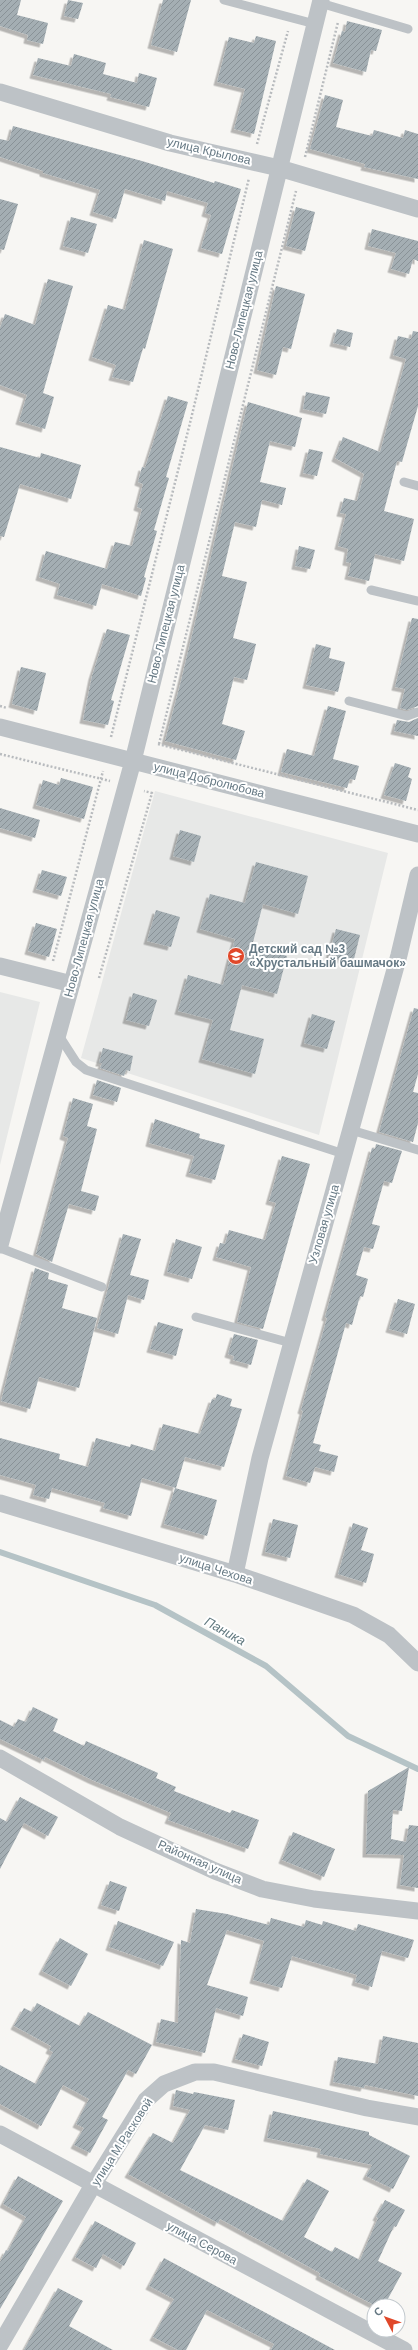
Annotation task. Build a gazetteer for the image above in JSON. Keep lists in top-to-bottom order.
{
  "streets": {
    "street": [
      "улица Крылова",
      "Ново-Липецкая улица",
      "улица Добролюбова",
      "Узловая улица",
      "улица Чехова",
      "Районная улица",
      "улица М.Расковой",
      "улица Серова"
    ]
  },
  "crossings": [
    ["улица Крылова", "Ново-Липецкая улица"],
    ["Ново-Липецкая улица", "улица Добролюбова"],
    ["Узловая улица", "улица Чехова"],
    ["улица М.Расковой", "улица Серова"]
  ],
  "water": ["Паника"],
  "places": {
    "school or university": ["Детский сад №3 «Хрустальный башмачок»"]
  },
  "north": "top left"
}
